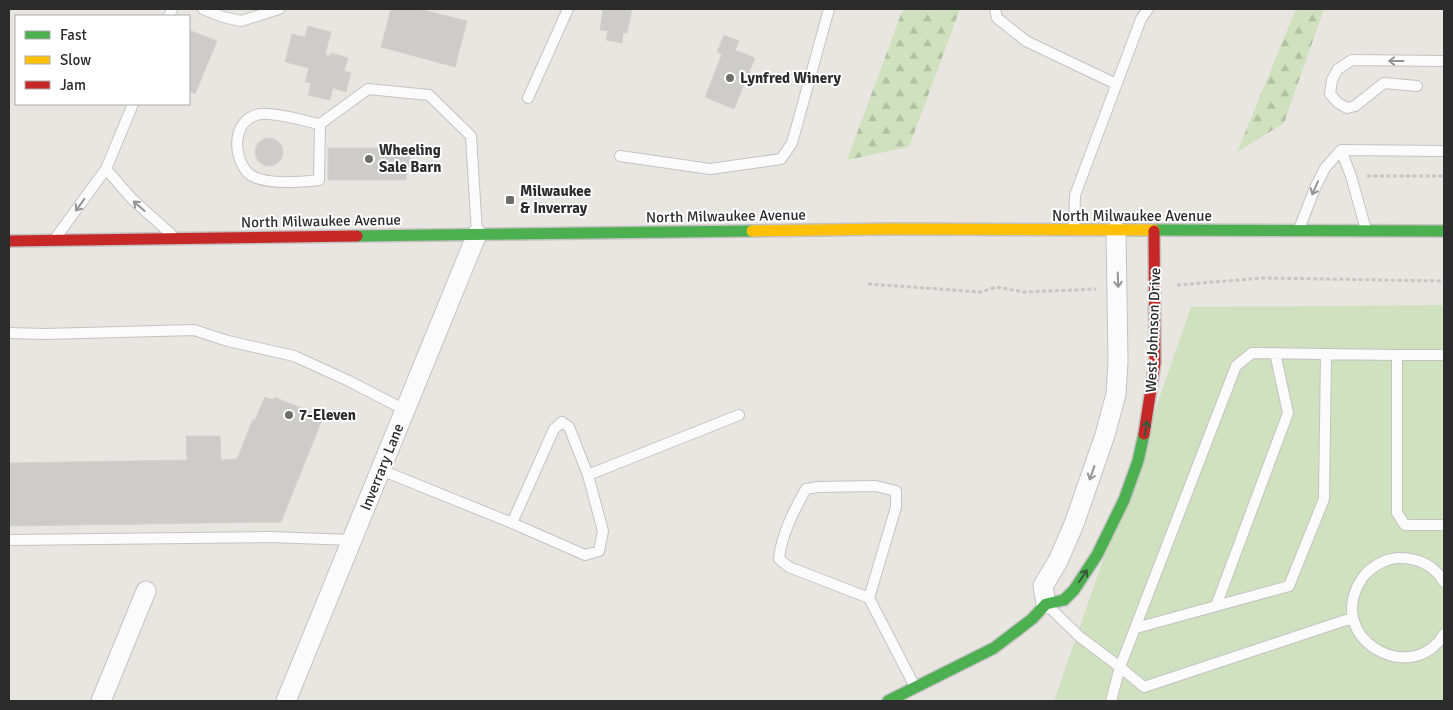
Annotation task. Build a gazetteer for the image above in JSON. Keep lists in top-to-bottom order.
{
  "streets": {
    "main road": ["North Milwaukee Avenue", "West Johnson Drive"],
    "street": ["Inverrary Lane"]
  },
  "crossings": [
    ["North Milwaukee Avenue", "West Johnson Drive"],
    ["North Milwaukee Avenue", "Inverrary Lane"]
  ],
  "one_way": ["West Johnson Drive"],
  "places": {
    "other": ["Lynfred Winery", "Wheeling Sale Barn", "7-Eleven"],
    "transit": ["Milwaukee & Inverray"]
  },
  "legend": ["Fast", "Slow", "Jam"]
}
